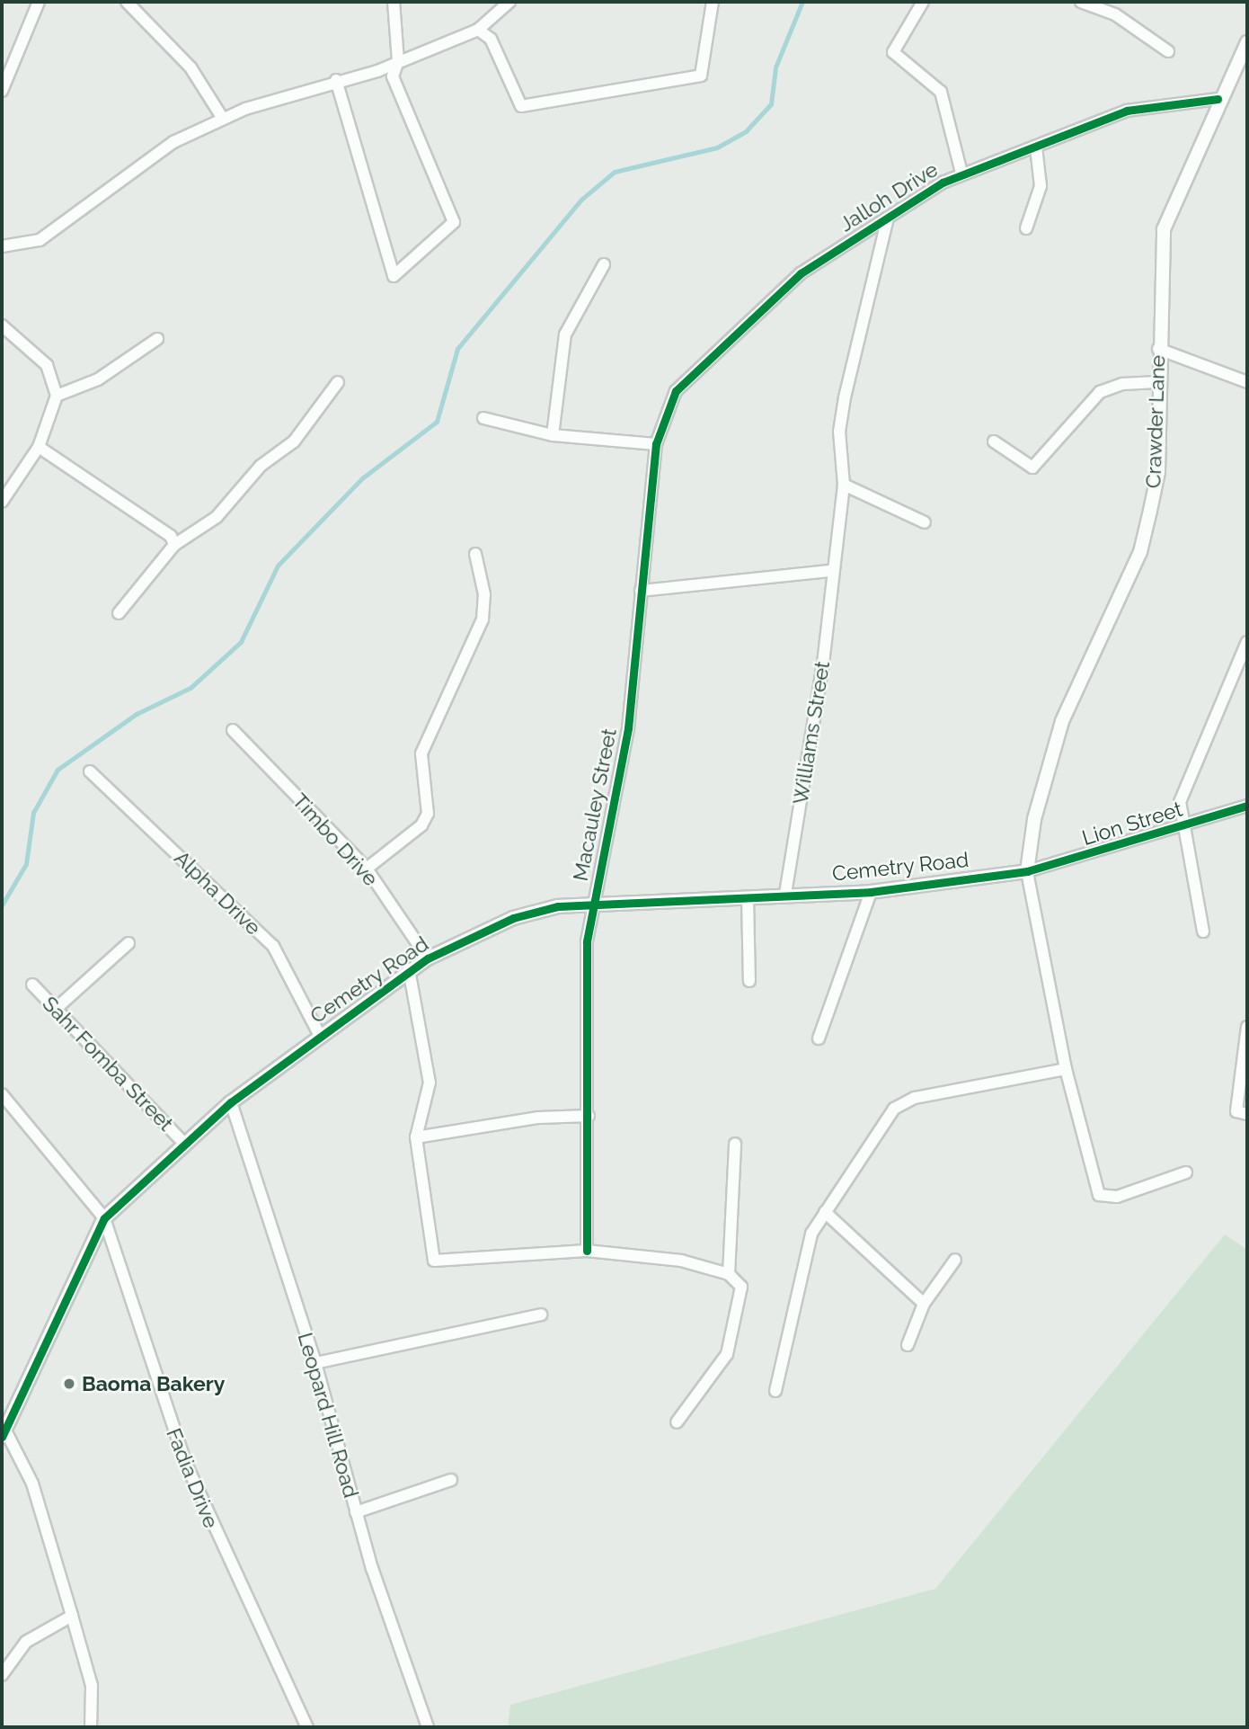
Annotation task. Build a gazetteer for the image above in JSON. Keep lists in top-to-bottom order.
{
  "streets": {
    "street": [
      "Jalloh Drive",
      "Crawder Lane",
      "Williams Street",
      "Macauley Street",
      "Lion Street",
      "Timbo Drive",
      "Cemetry Road",
      "Alpha Drive",
      "Sahr Fomba Street",
      "Leopard Hill Road",
      "Fadia Drive"
    ]
  },
  "crossings": [
    ["Jalloh Drive", "Crawder Lane"],
    ["Jalloh Drive", "Williams Street"],
    ["Jalloh Drive", "Macauley Street"],
    ["Crawder Lane", "Lion Street"],
    ["Crawder Lane", "Cemetry Road"],
    ["Williams Street", "Cemetry Road"],
    ["Macauley Street", "Cemetry Road"],
    ["Lion Street", "Cemetry Road"],
    ["Timbo Drive", "Cemetry Road"],
    ["Cemetry Road", "Alpha Drive"],
    ["Cemetry Road", "Sahr Fomba Street"],
    ["Cemetry Road", "Leopard Hill Road"],
    ["Cemetry Road", "Fadia Drive"]
  ],
  "places": ["Baoma Bakery"]
}
